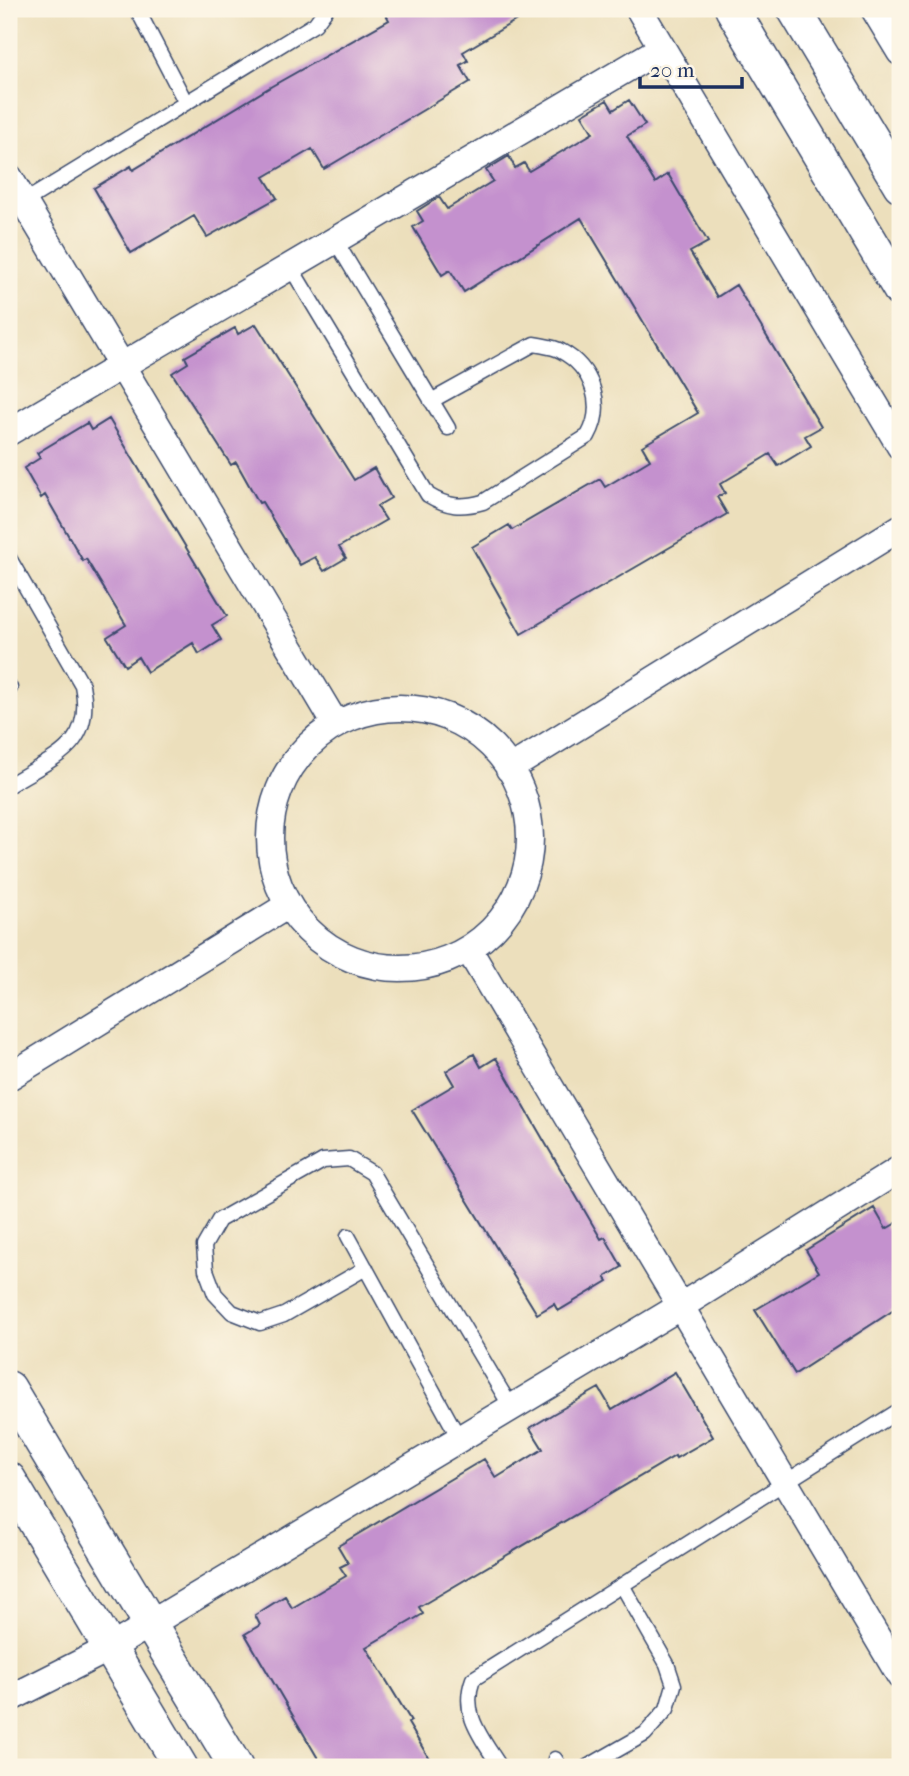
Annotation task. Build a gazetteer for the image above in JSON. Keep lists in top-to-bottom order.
{
  "scale_bar": "20 m"
}
